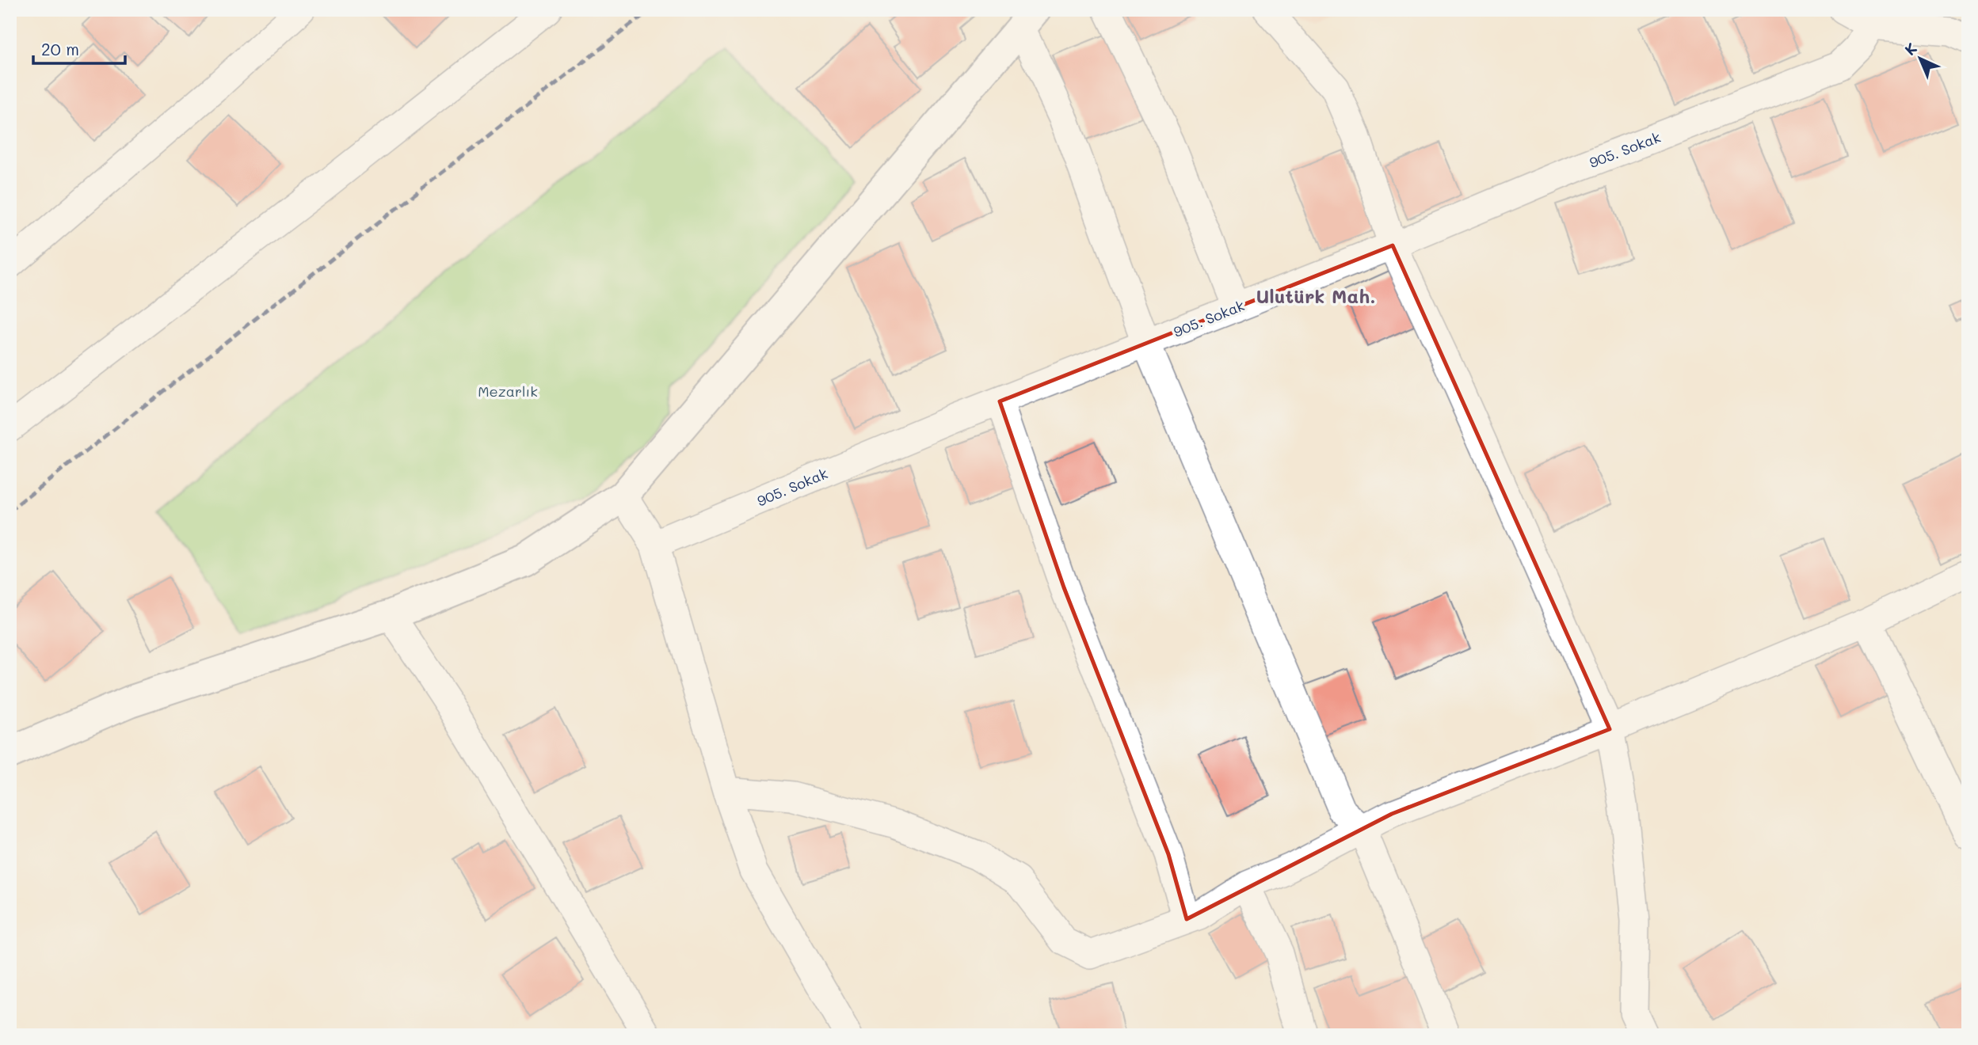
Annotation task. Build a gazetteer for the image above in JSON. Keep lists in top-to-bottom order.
{
  "streets": {
    "street": ["905. Sokak"]
  },
  "districts": ["Ulutürk Mah."],
  "parks": ["Mezarlık"],
  "scale_bar": "20 m",
  "north": "top left"
}
